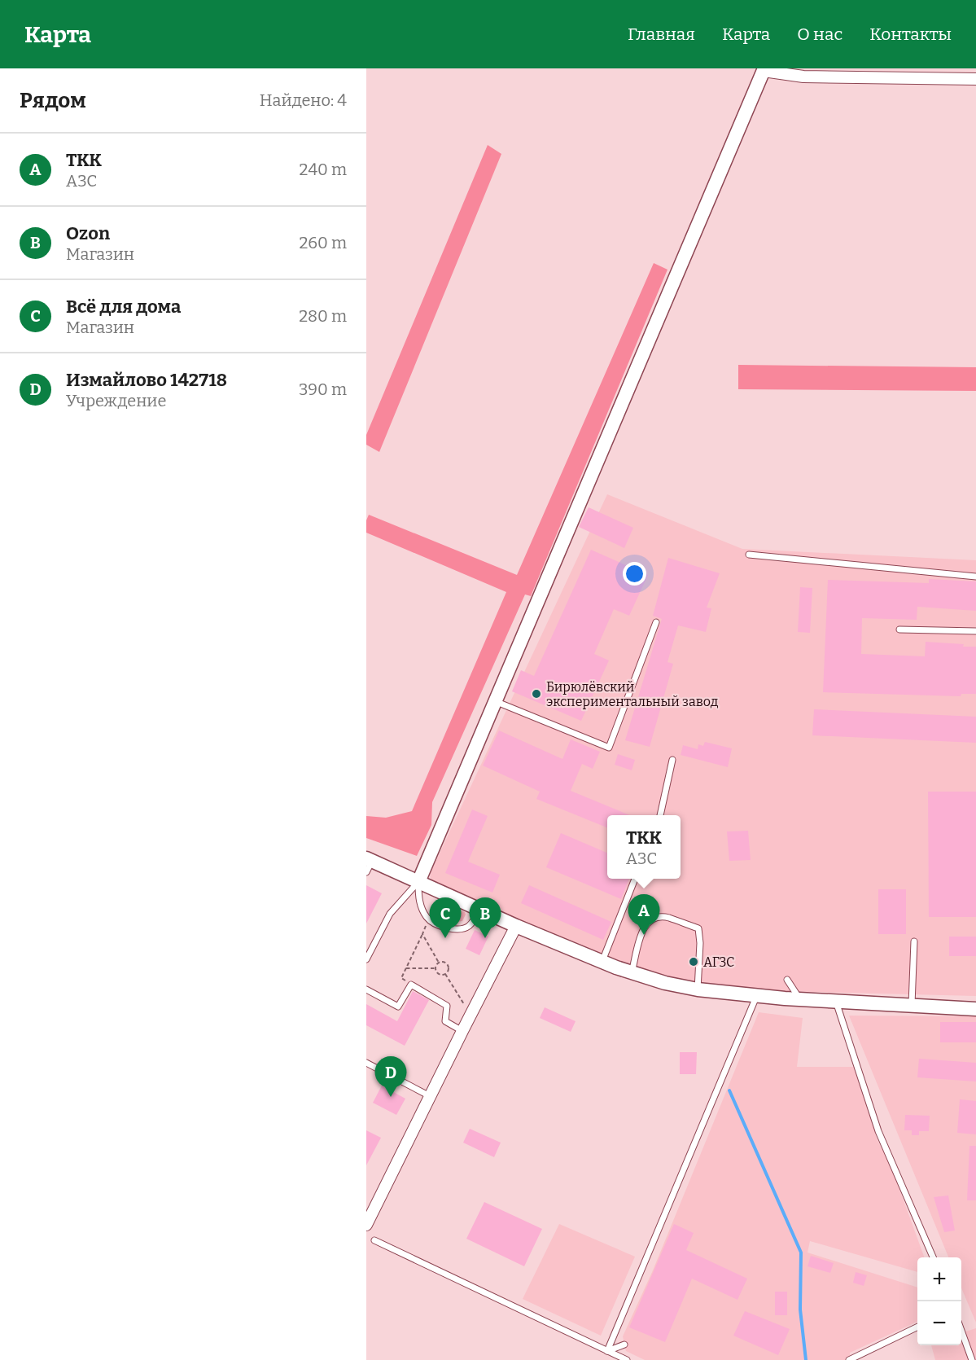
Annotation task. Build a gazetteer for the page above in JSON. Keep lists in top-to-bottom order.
{
  "places": ["Бирюлёвский экспериментальный завод", "АГЗС"],
  "page": {
    "header": "Карта",
    "nav": [
      "Главная",
      "Карта",
      "О нас",
      "Контакты"
    ],
    "heading": ["Рядом", "Найдено: 4"],
    "list": [
      {
        "mark": "A",
        "name": "ТКК",
        "note": "АЗС",
        "value": "240 m"
      },
      {
        "mark": "B",
        "name": "Ozon",
        "note": "Магазин",
        "value": "260 m"
      },
      {
        "mark": "C",
        "name": "Всё для дома",
        "note": "Магазин",
        "value": "280 m"
      },
      {
        "mark": "D",
        "name": "Измайлово 142718",
        "note": "Учреждение",
        "value": "390 m"
      }
    ],
    "popup": ["ТКК", "АЗС"],
    "pins": [
      "A",
      "B",
      "C",
      "D"
    ],
    "map_buttons": ["+", "−"]
  }
}
